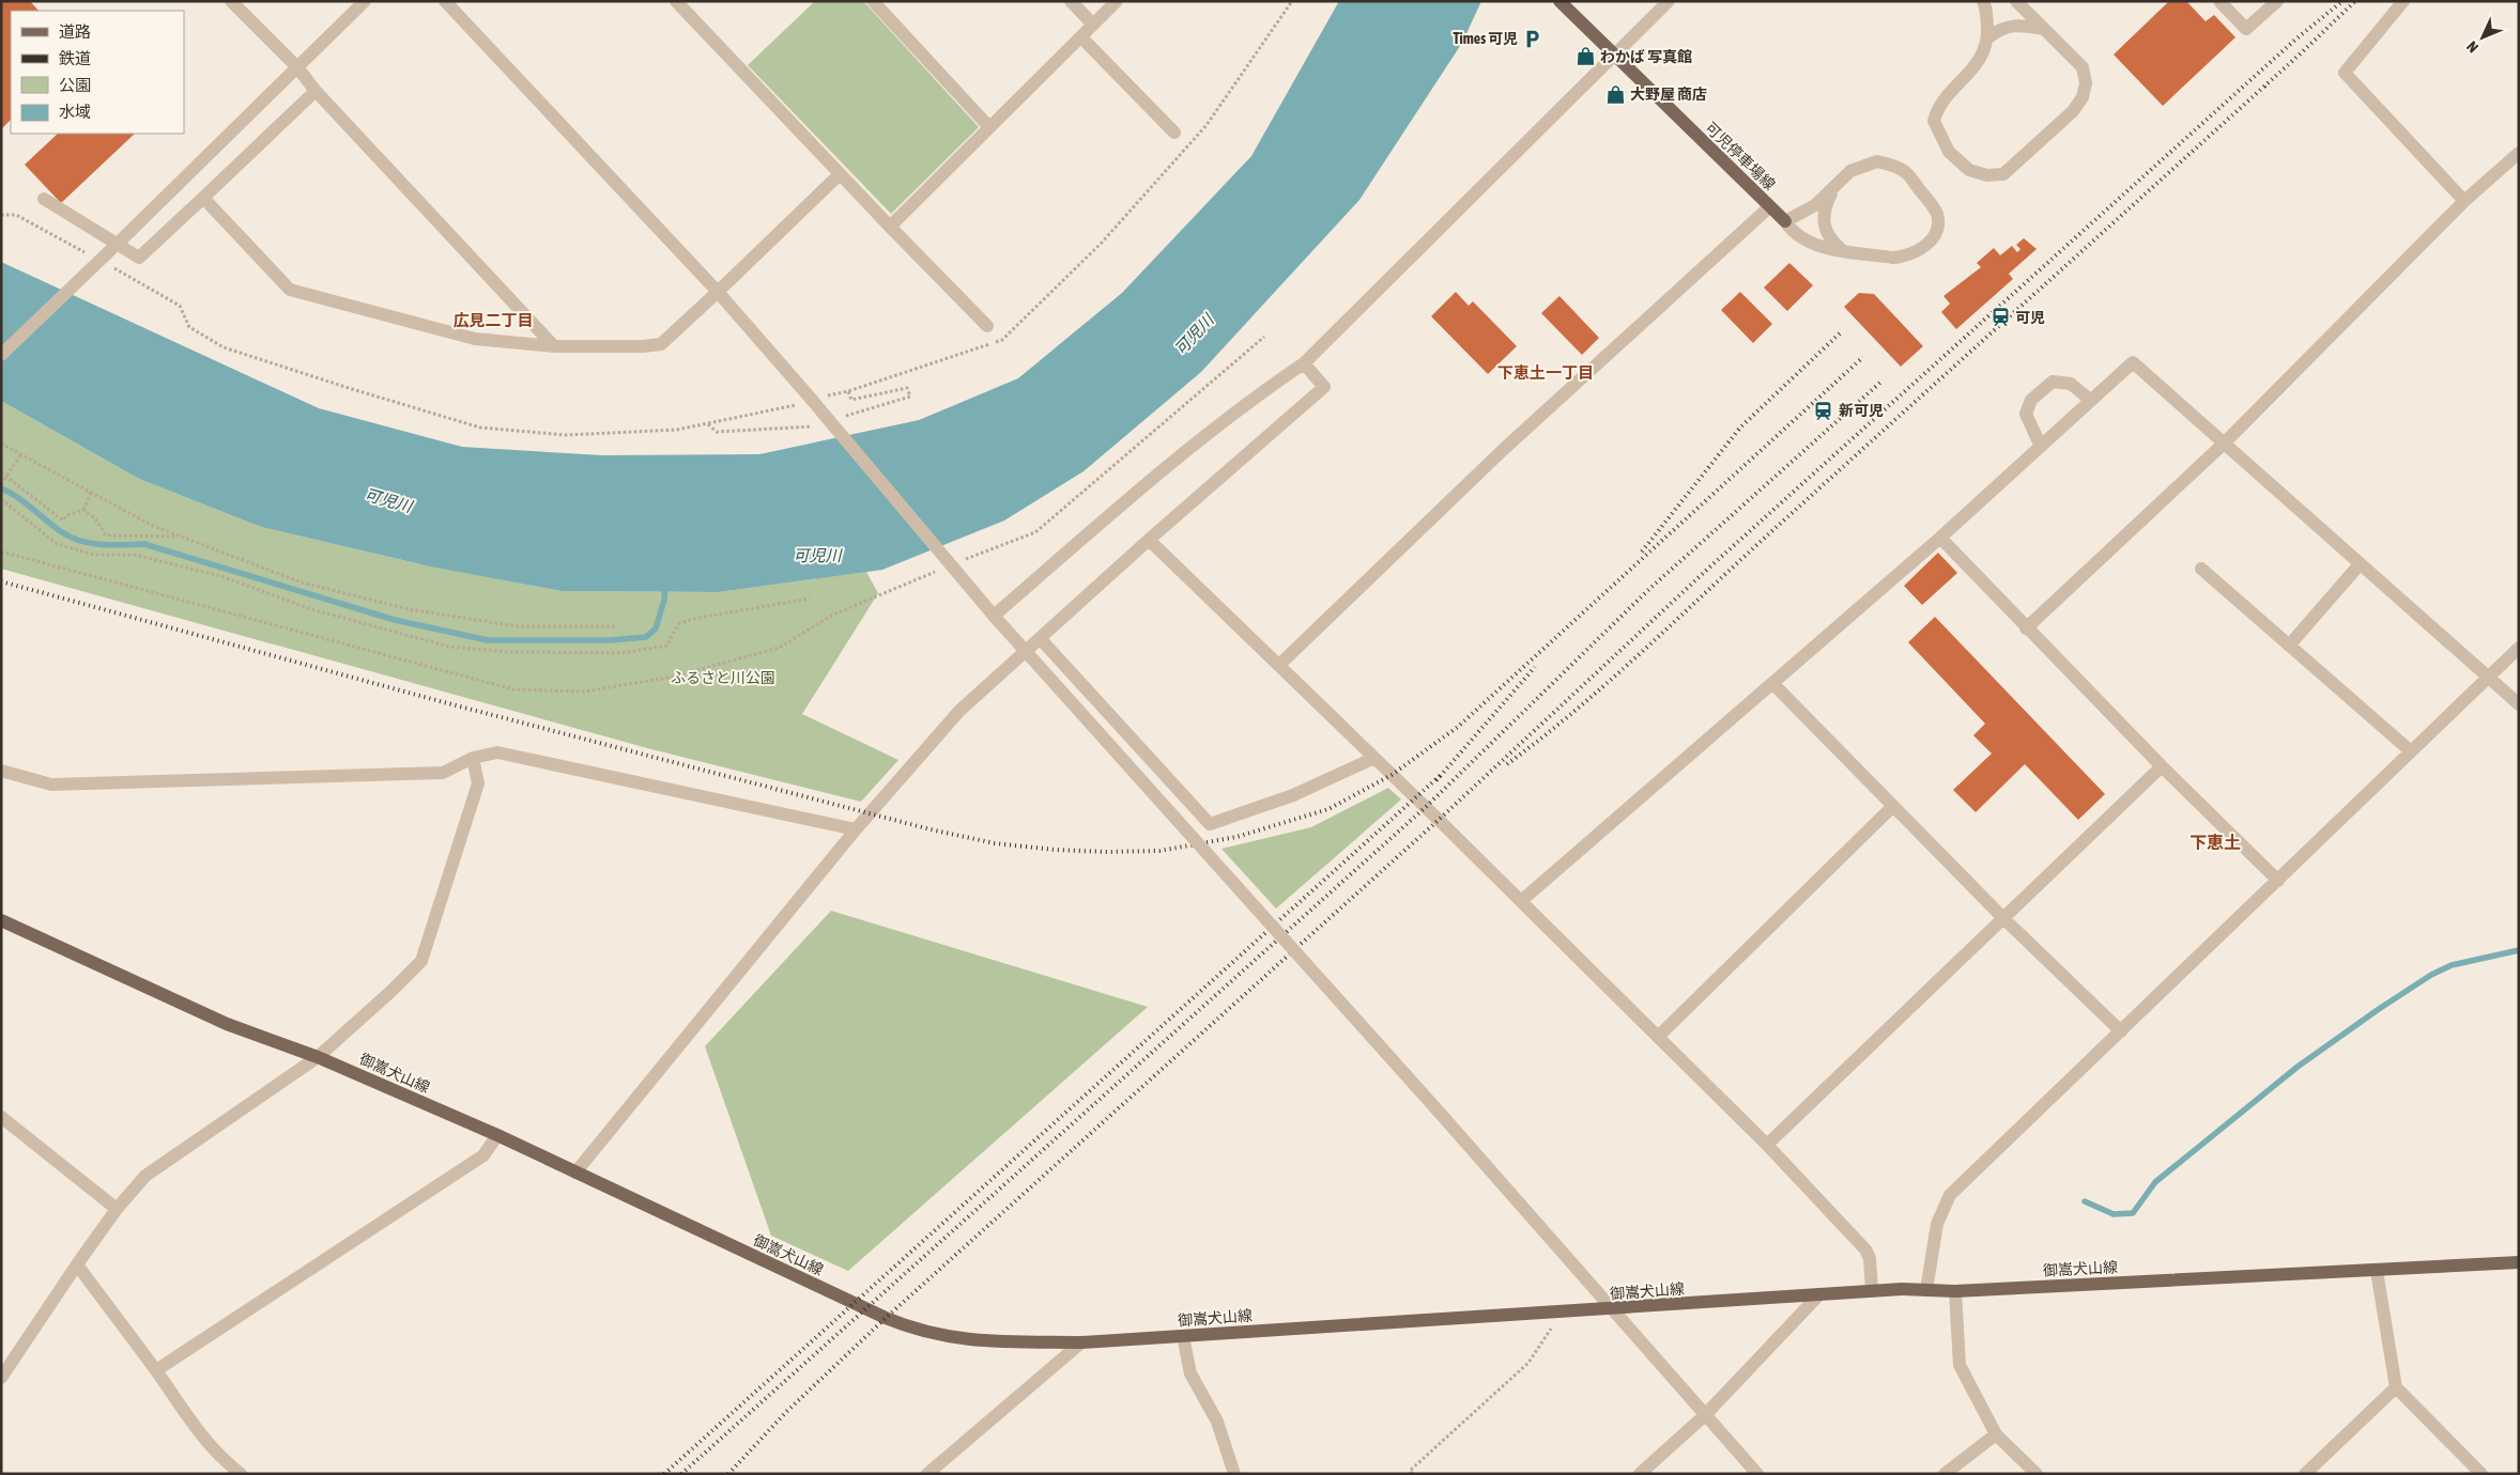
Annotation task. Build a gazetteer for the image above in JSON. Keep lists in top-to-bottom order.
{
  "streets": {
    "main road": ["可児停車場線", "御嵩犬山線"]
  },
  "districts": ["広見二丁目", "下恵土一丁目", "下恵土"],
  "water": ["可児川"],
  "parks": ["ふるさと川公園"],
  "places": {
    "parking": ["Times 可児"],
    "shop": ["わかば 写真館", "大野屋 商店"],
    "station": ["可児", "新可児"]
  },
  "legend": [
    "道路",
    "鉄道",
    "公園",
    "水域"
  ],
  "north": "bottom left"
}
